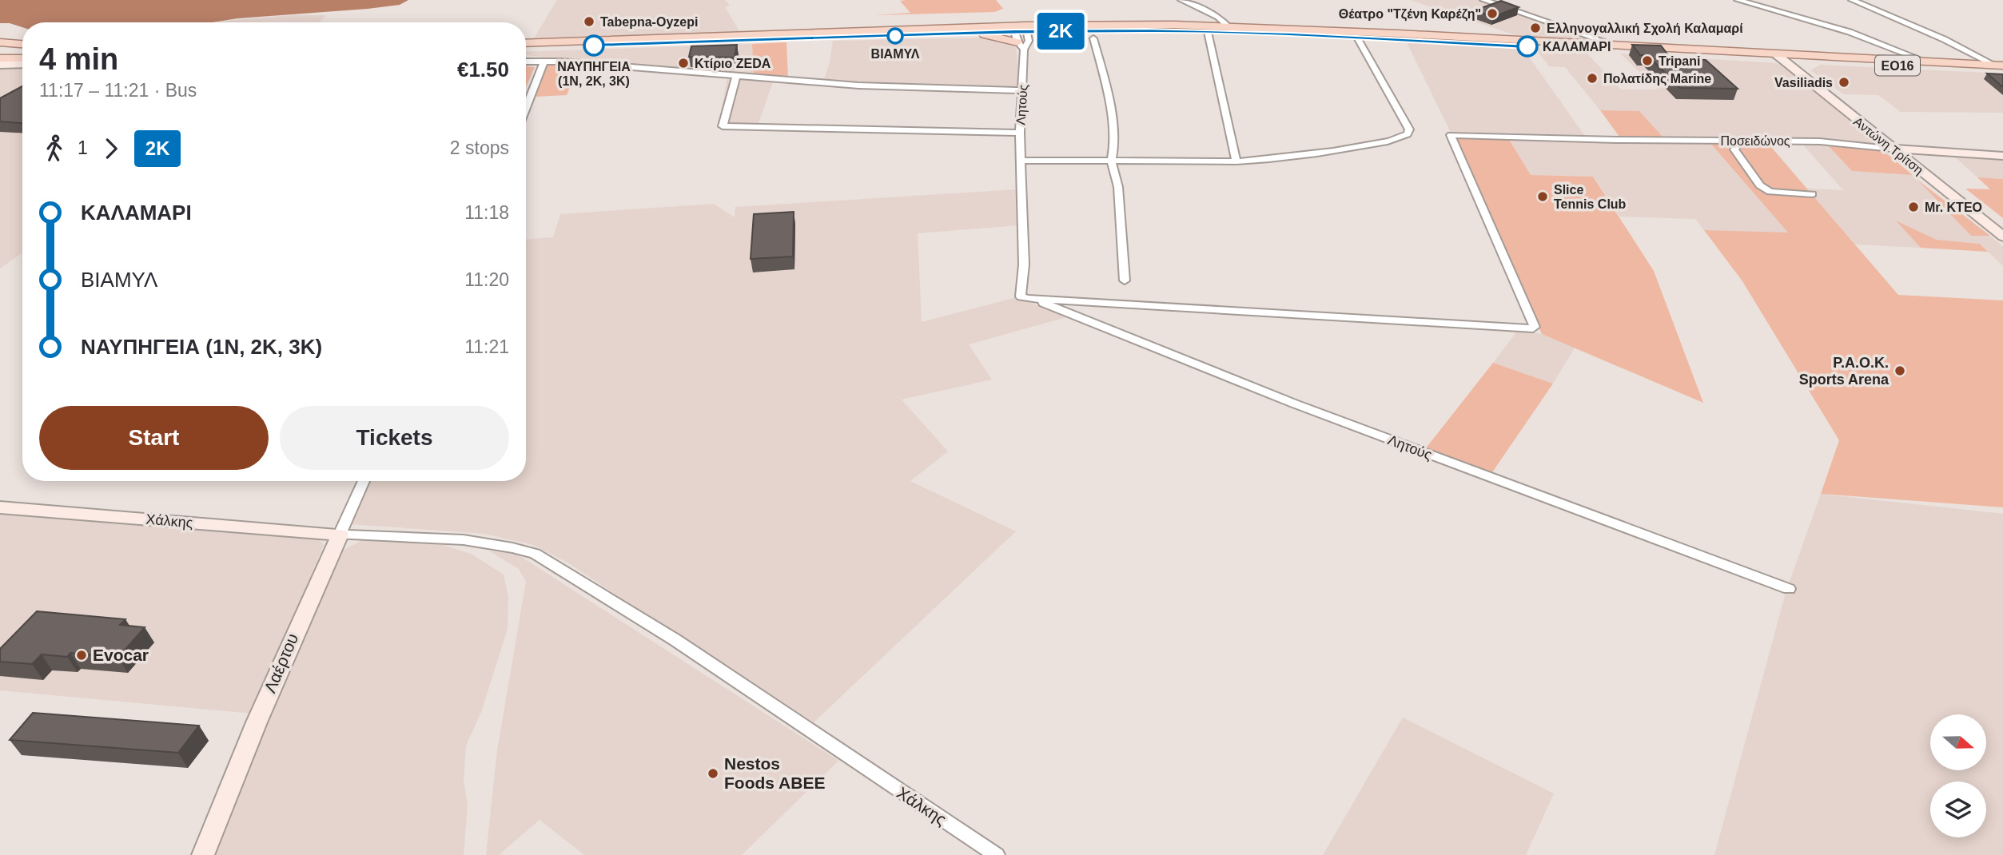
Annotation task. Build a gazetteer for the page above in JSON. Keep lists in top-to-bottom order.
{
  "streets": {
    "main road": ["ΕΟ16"],
    "street": [
      "Λητούς",
      "Ποσειδώνος",
      "Αντώνη Τρίτση",
      "Χάλκης",
      "Λαέρτου"
    ]
  },
  "crossings": [
    ["ΕΟ16", "Λητούς"],
    ["ΕΟ16", "Αντώνη Τρίτση"],
    ["Λητούς", "Ποσειδώνος"],
    ["Ποσειδώνος", "Αντώνη Τρίτση"],
    ["Χάλκης", "Λαέρτου"]
  ],
  "places": [
    "Θέατρο \"Τζένη Καρέζη\"",
    "Tabepna-Oyzepi",
    "Ελληνογαλλική Σχολή Καλαμαρί",
    "ΒΙΑΜΥΛ",
    "ΝΑΥΠΗΓΕΙΑ (1Ν, 2Κ, 3Κ)",
    "ΚΑΛΑΜΑΡΙ",
    "Tripani",
    "Κτίριο ZEDA",
    "Πολατίδης Marine",
    "Vasiliadis",
    "Slice Tennis Club",
    "Mr. KTEO",
    "P.A.O.K. Sports Arena",
    "Evocar",
    "Nestos Foods ABEE"
  ],
  "lines": ["bus line 2Κ"],
  "north": "right",
  "page": {
    "on_map": "2Κ",
    "heading": ["4 min", "11:17 – 11:21 · Bus", "€1.50"],
    "legs": ["1", "2Κ", "2 stops"],
    "list": [
      {
        "name": "ΚΑΛΑΜΑΡΙ",
        "value": "11:18"
      },
      {
        "name": "ΒΙΑΜΥΛ",
        "value": "11:20"
      },
      {
        "name": "ΝΑΥΠΗΓΕΙΑ (1Ν, 2Κ, 3Κ)",
        "value": "11:21"
      }
    ],
    "buttons": ["Start", "Tickets"]
  }
}
